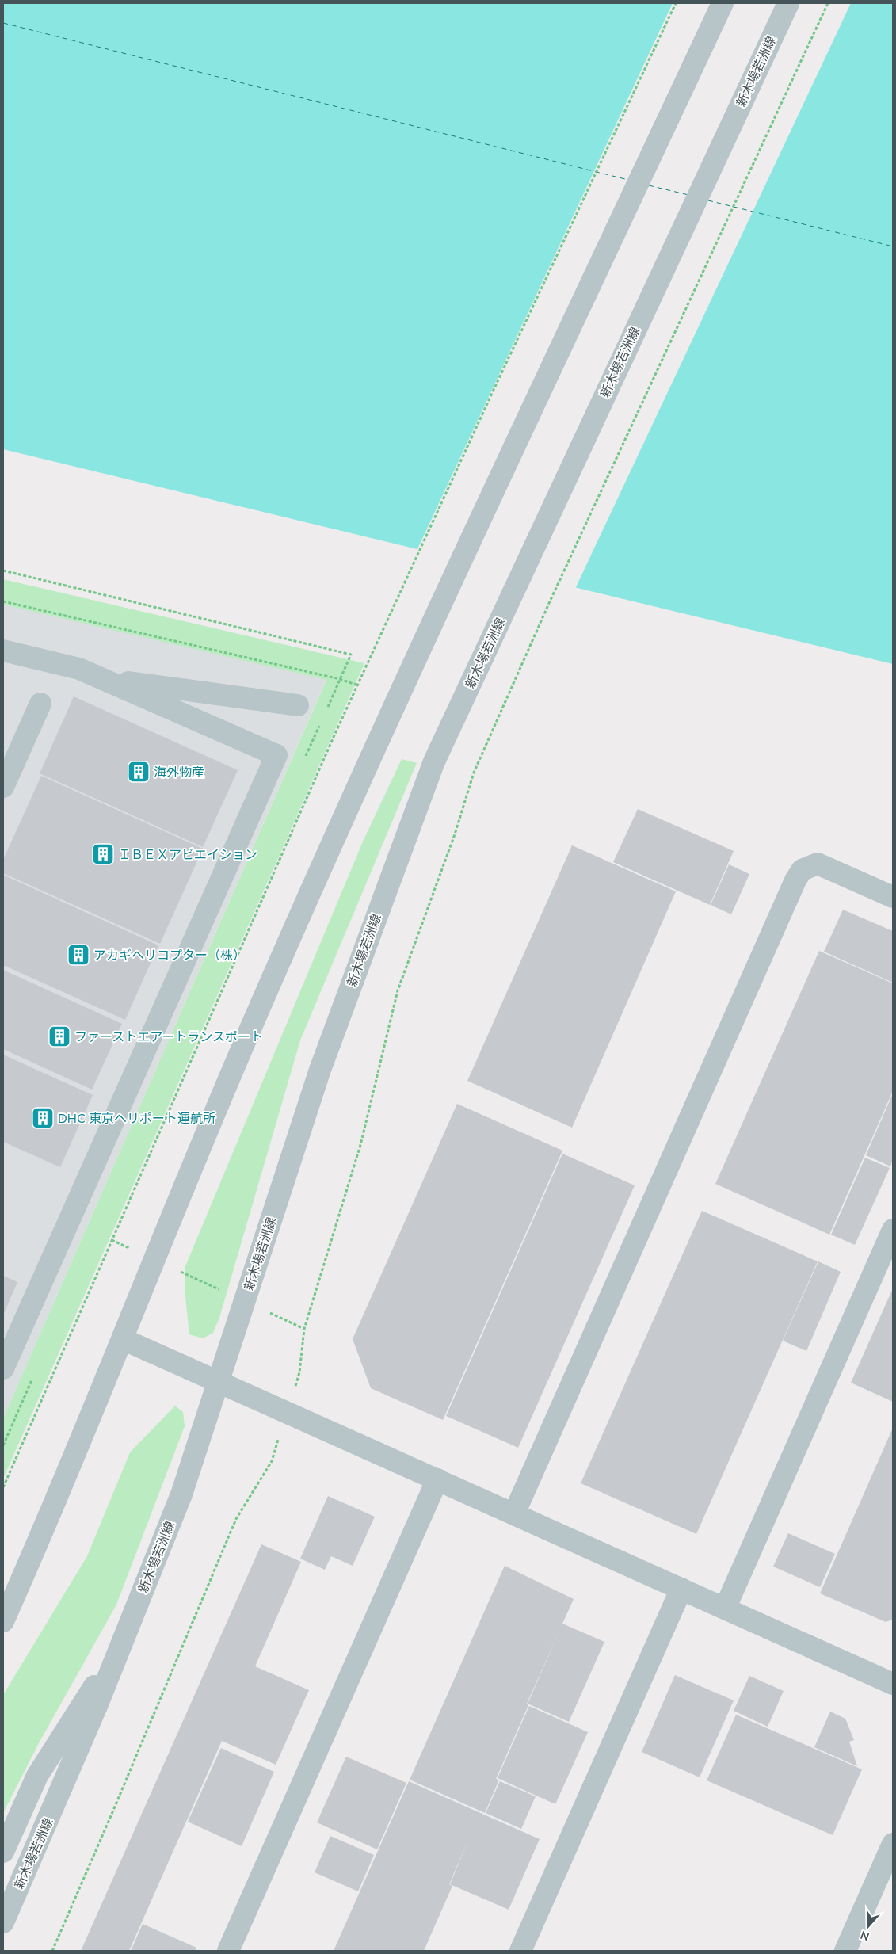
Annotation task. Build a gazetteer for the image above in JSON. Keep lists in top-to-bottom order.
{
  "streets": {
    "street": ["新木場若洲線"]
  },
  "places": {
    "building": [
      "海外物産",
      "ＩＢＥＸアビエイション",
      "アカギヘリコプター（株）",
      "ファーストエアートランスポート",
      "DHC 東京ヘリポート運航所"
    ]
  },
  "north": "bottom"
}
